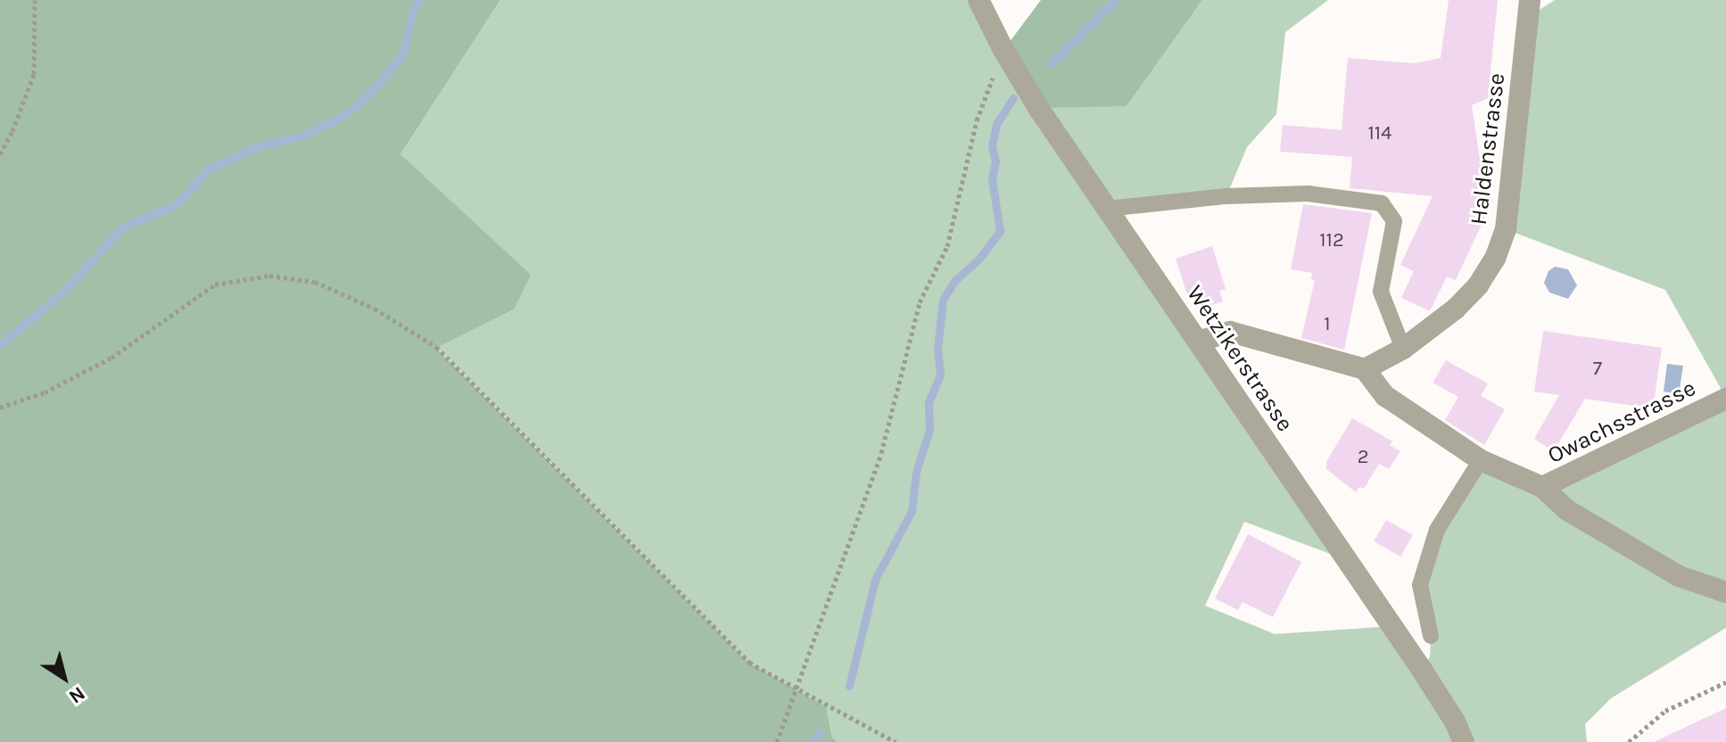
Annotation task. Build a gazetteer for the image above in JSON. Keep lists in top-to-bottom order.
{
  "streets": {
    "street": ["Haldenstrasse", "Wetzikerstrasse", "Owachsstrasse"]
  },
  "crossings": [
    ["Haldenstrasse", "Owachsstrasse"]
  ],
  "house_numbers": [
    "114",
    "112",
    "1",
    "7",
    "2"
  ],
  "north": "bottom right"
}
